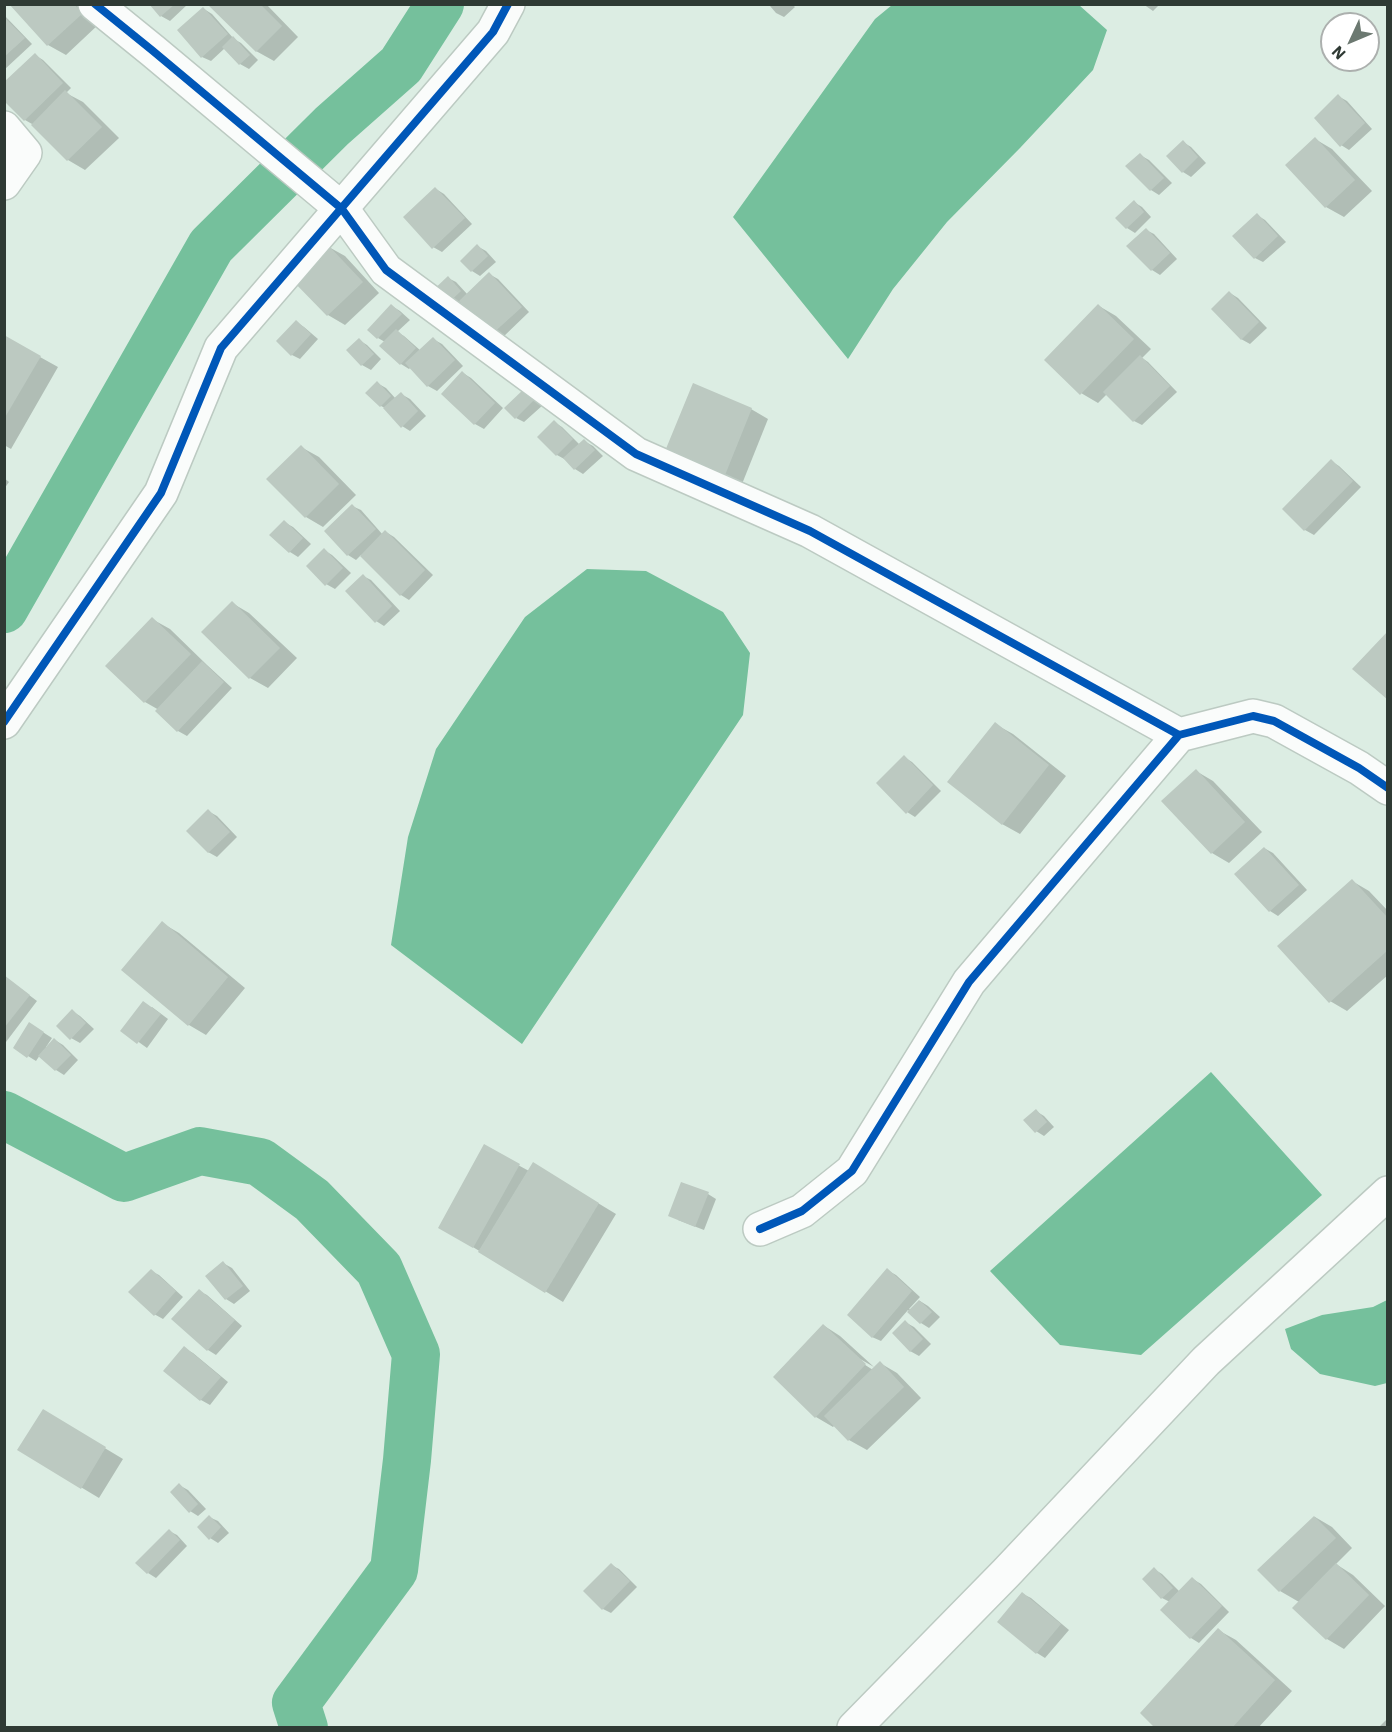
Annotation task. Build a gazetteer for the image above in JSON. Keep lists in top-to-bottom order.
{
  "north": "bottom left"
}
